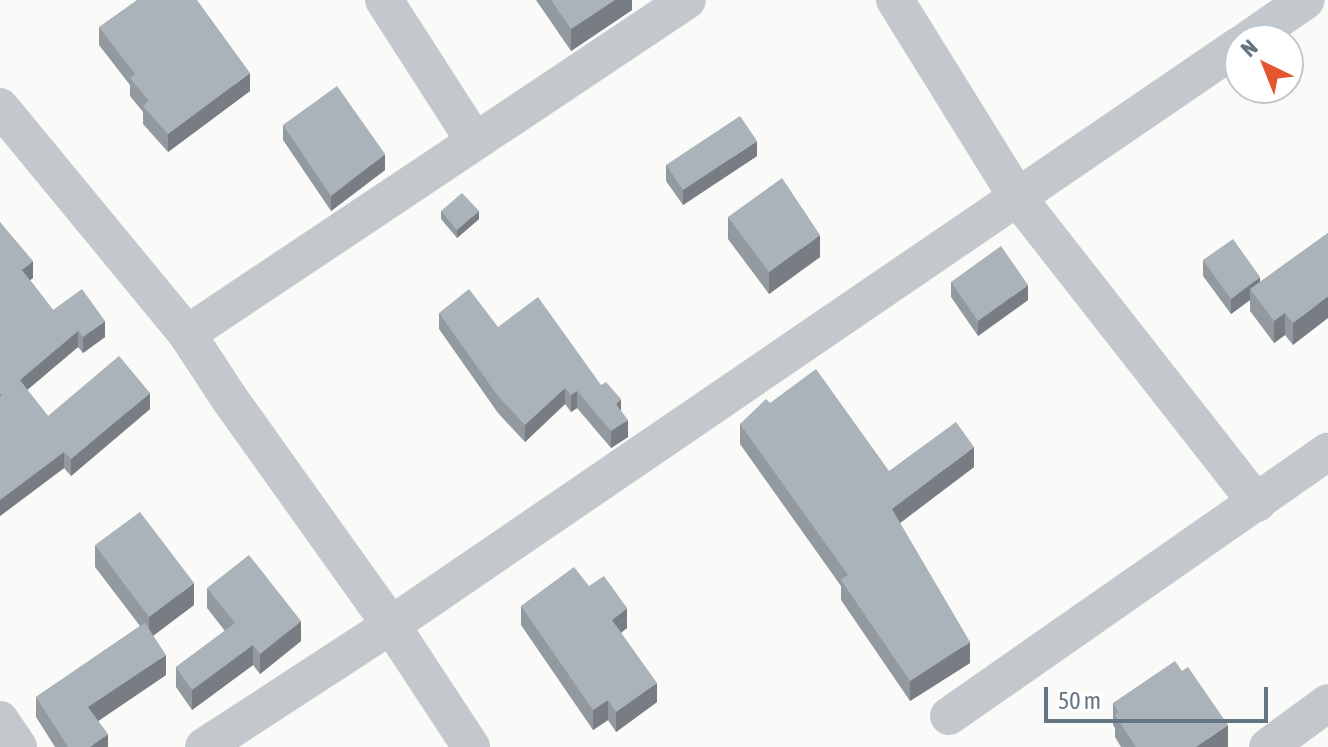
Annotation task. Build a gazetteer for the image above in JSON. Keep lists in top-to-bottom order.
{
  "scale_bar": "50 m",
  "north": "top left"
}
